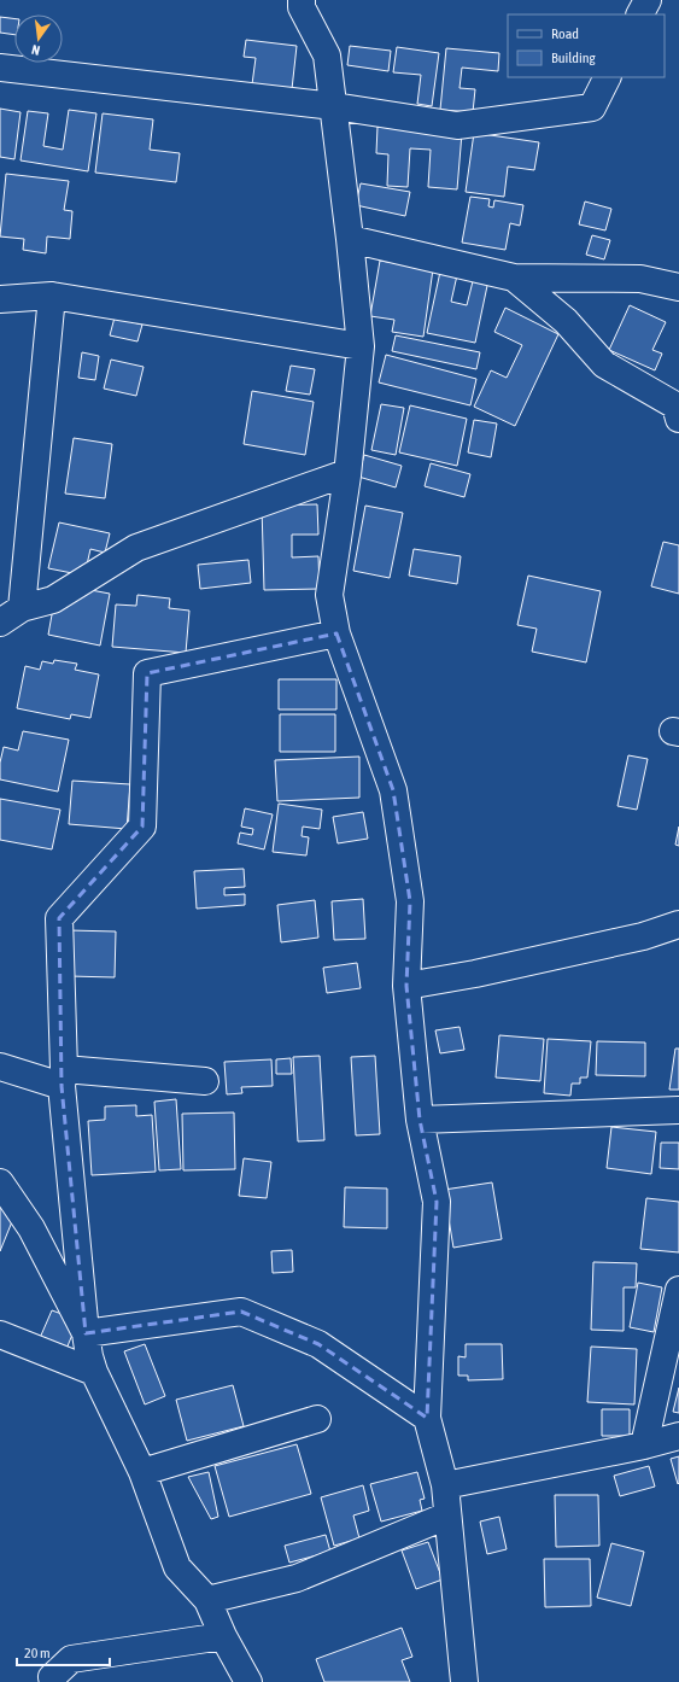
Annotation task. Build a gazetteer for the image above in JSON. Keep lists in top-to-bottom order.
{
  "legend": ["Road", "Building"],
  "scale_bar": "20 m",
  "north": "bottom"
}
